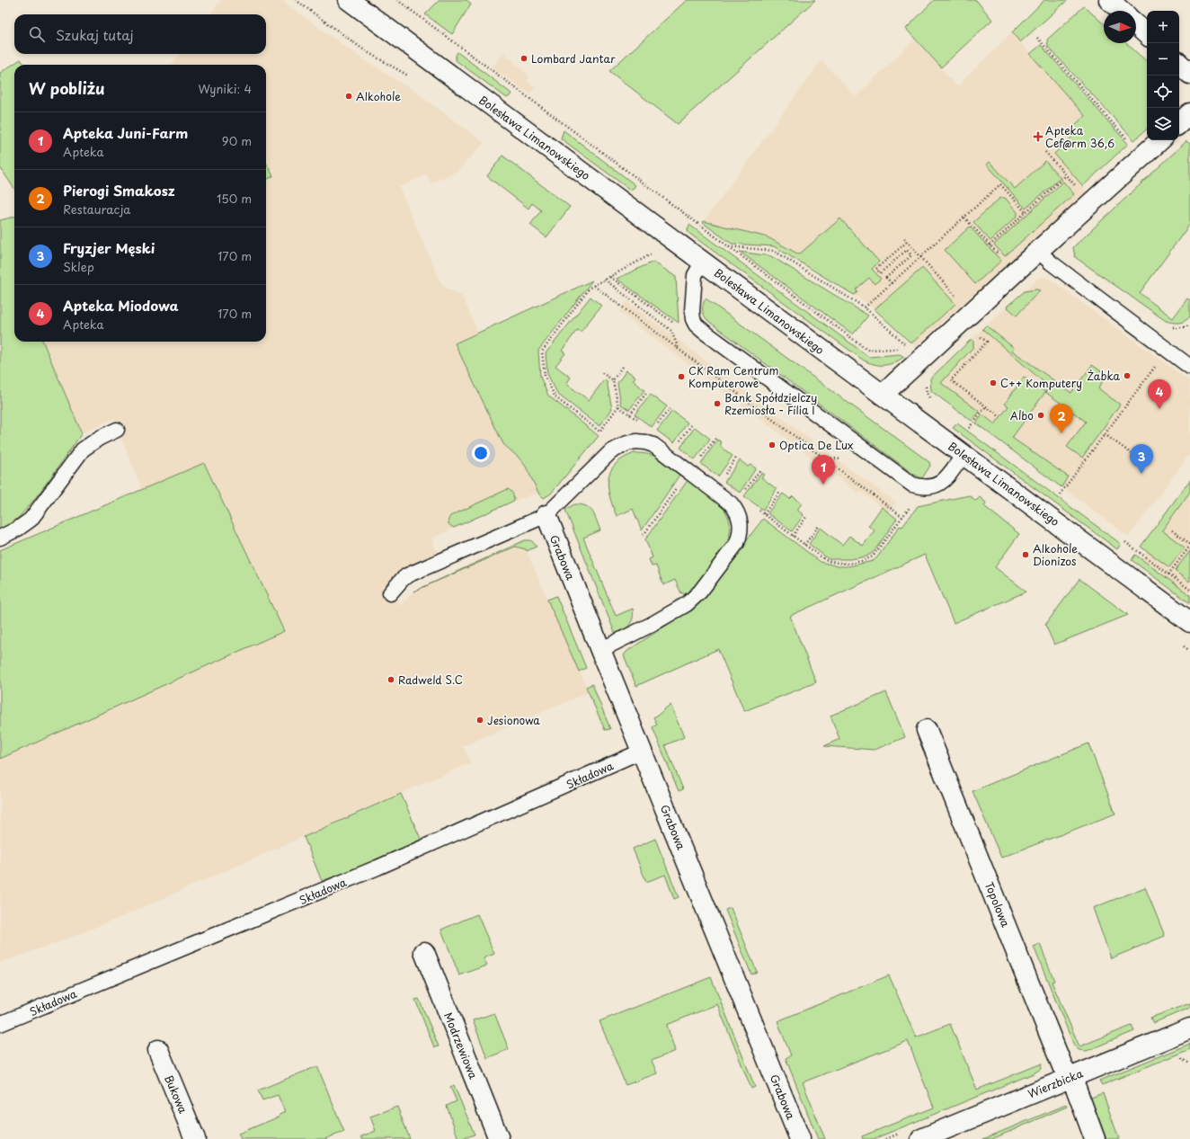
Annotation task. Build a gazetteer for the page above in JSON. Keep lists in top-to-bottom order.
{
  "streets": {
    "street": [
      "Bolesława Limanowskiego",
      "Grabowa",
      "Topolowa",
      "Modrzewiowa",
      "Wierzbicka",
      "Bukowa"
    ],
    "lane": ["Składowa"]
  },
  "crossings": [
    ["Grabowa", "Składowa"],
    ["Topolowa", "Wierzbicka"]
  ],
  "places": {
    "other": [
      "Lombard Jantar",
      "Alkohole",
      "Żabka",
      "CK Ram Centrum Komputerowe",
      "C++ Komputery",
      "Bank Spółdzielczy Rzemiosła - Filia I",
      "Albo",
      "Optica De Lux",
      "Alkohole Dionizos",
      "Radweld S.C",
      "Jesionowa"
    ],
    "health": ["Apteka Cef@rm 36,6"]
  },
  "north": "right",
  "page": {
    "map_buttons": ["+", "−"],
    "search": "Szukaj tutaj",
    "heading": ["W pobliżu", "Wyniki: 4"],
    "list": [
      {
        "mark": "1",
        "name": "Apteka Juni-Farm",
        "note": "Apteka",
        "value": "90 m"
      },
      {
        "mark": "2",
        "name": "Pierogi Smakosz",
        "note": "Restauracja",
        "value": "150 m"
      },
      {
        "mark": "3",
        "name": "Fryzjer Męski",
        "note": "Sklep",
        "value": "170 m"
      },
      {
        "mark": "4",
        "name": "Apteka Miodowa",
        "note": "Apteka",
        "value": "170 m"
      }
    ],
    "pins": [
      "4",
      "2",
      "3",
      "1"
    ]
  }
}
